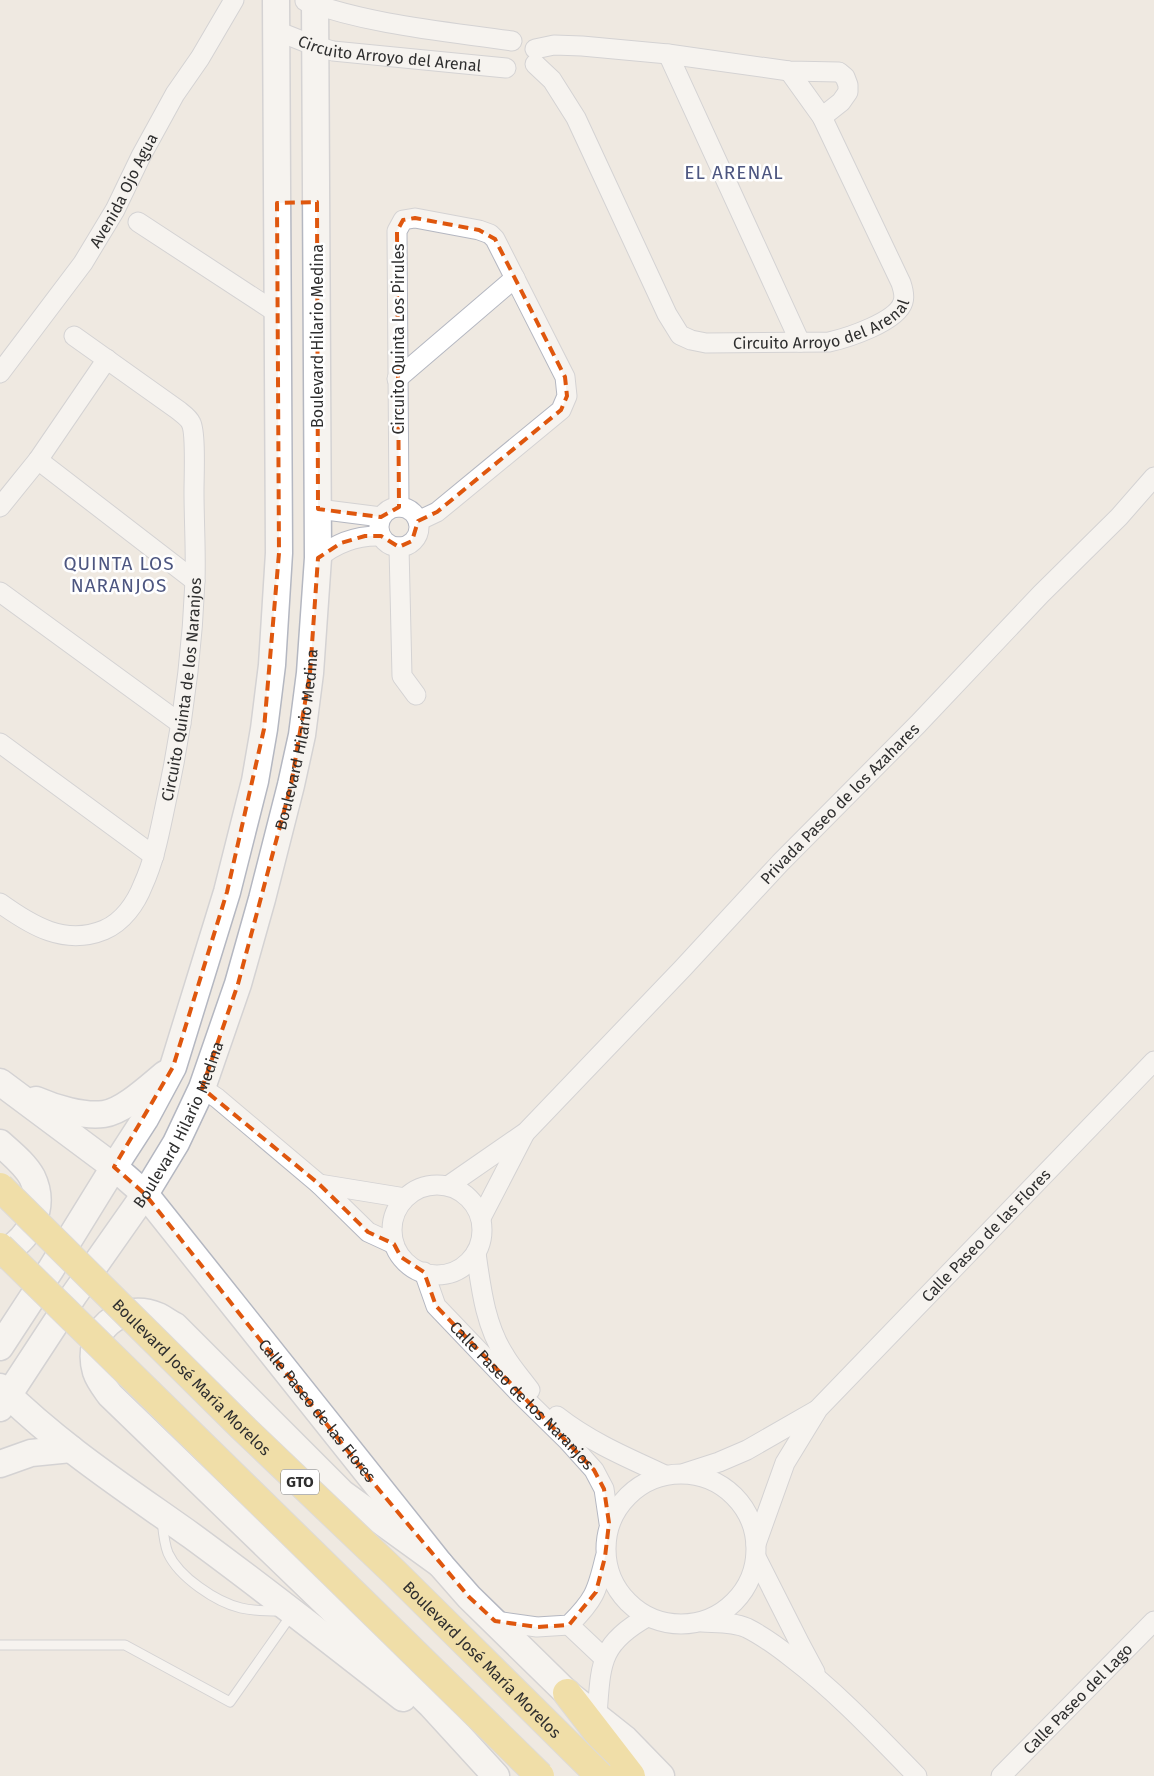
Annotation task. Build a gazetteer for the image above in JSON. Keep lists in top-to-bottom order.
{
  "streets": {
    "main road": ["Boulevard José María Morelos", "GTO"],
    "street": [
      "Circuito Arroyo del Arenal",
      "Avenida Ojo Agua",
      "Boulevard Hilario Medina",
      "Circuito Quinta Los Pirules",
      "Circuito Quinta de los Naranjos",
      "Privada Paseo de los Azahares",
      "Calle Paseo de las Flores",
      "Calle Paseo de los Naranjos",
      "Calle Paseo del Lago"
    ]
  },
  "crossings": [
    ["Circuito Arroyo del Arenal", "Boulevard Hilario Medina"],
    ["Boulevard Hilario Medina", "Calle Paseo de las Flores"],
    ["Privada Paseo de los Azahares", "Calle Paseo de los Naranjos"],
    ["Calle Paseo de las Flores", "Calle Paseo de los Naranjos"]
  ],
  "districts": ["EL ARENAL", "QUINTA LOS NARANJOS"]
}
